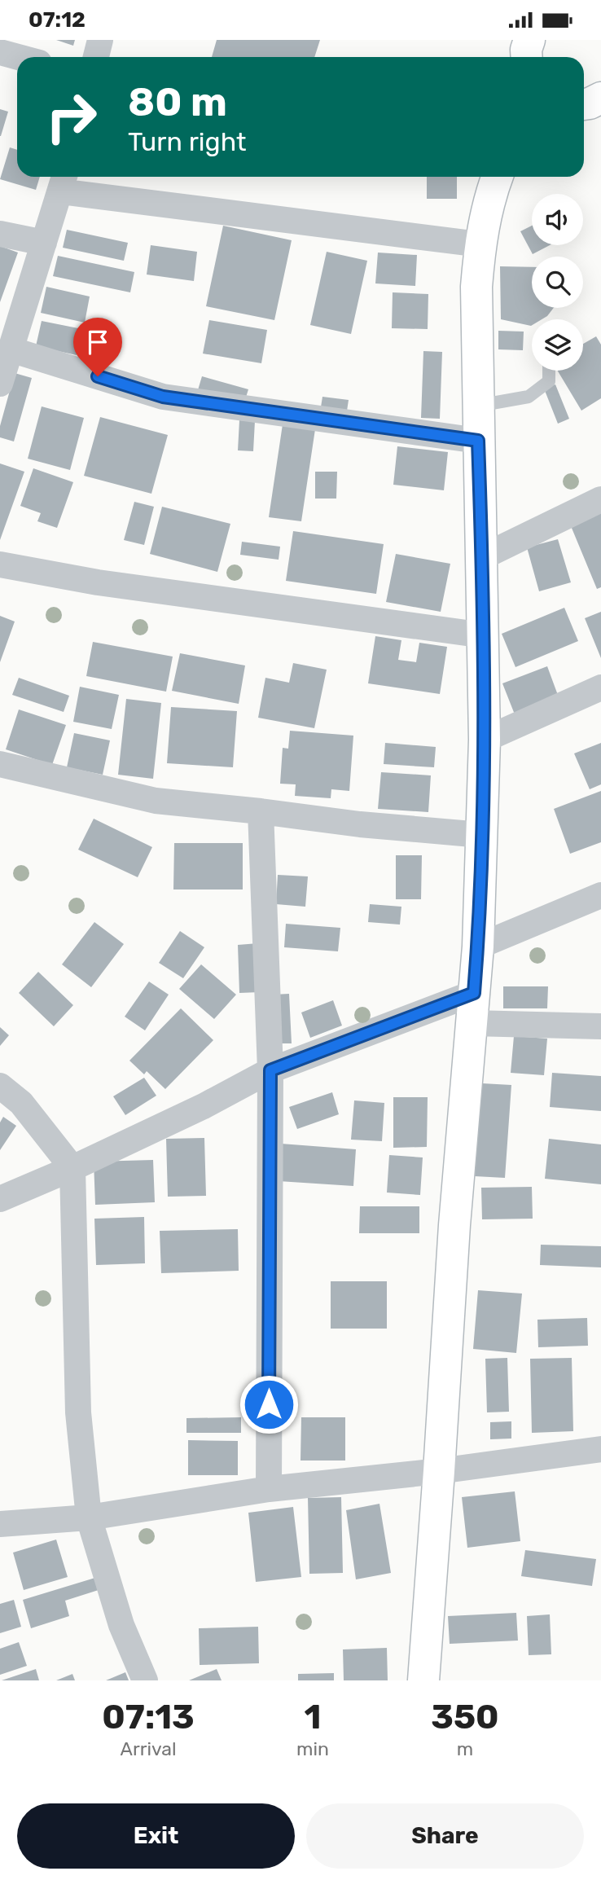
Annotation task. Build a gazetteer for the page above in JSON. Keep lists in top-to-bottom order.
{
  "page": {
    "status": "07:12",
    "turn": ["80 m", "Turn right"],
    "eta": [
      "07:13",
      "Arrival",
      "1",
      "min",
      "350",
      "m"
    ],
    "buttons": ["Exit", "Share"]
  }
}
